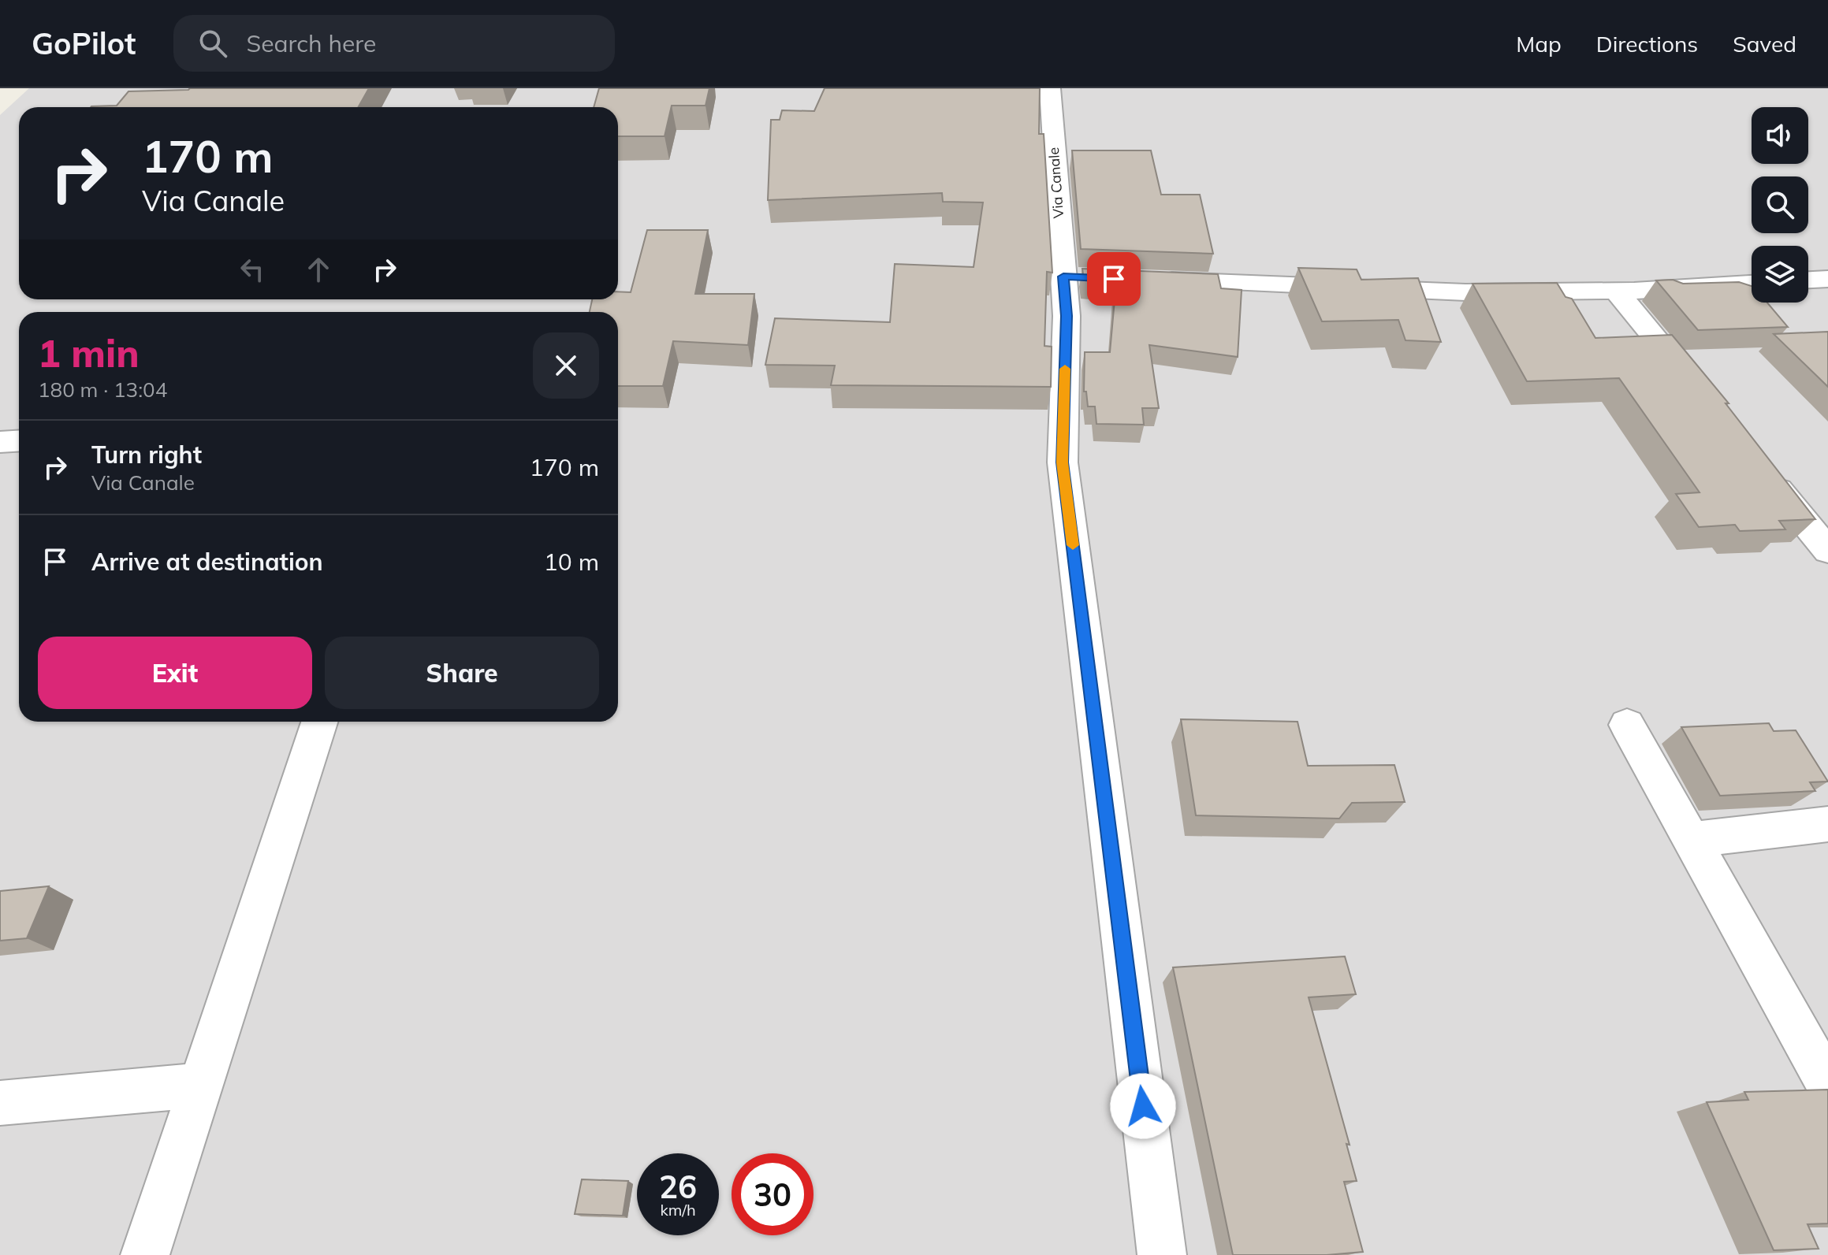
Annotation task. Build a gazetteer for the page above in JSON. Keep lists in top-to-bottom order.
{
  "streets": {
    "street": ["Via Canale"]
  },
  "page": {
    "header": "GoPilot",
    "search": "Search here",
    "nav": ["Map", "Directions", "Saved"],
    "turn": ["170 m", "Via Canale"],
    "heading": ["1 min", "180 m · 13:04"],
    "list": [
      {
        "name": "Turn right",
        "note": "Via Canale",
        "value": "170 m"
      },
      {
        "name": "Arrive at destination",
        "value": "10 m"
      }
    ],
    "buttons": ["Exit", "Share"],
    "speed": "26 km/h",
    "limit": "30"
  }
}
